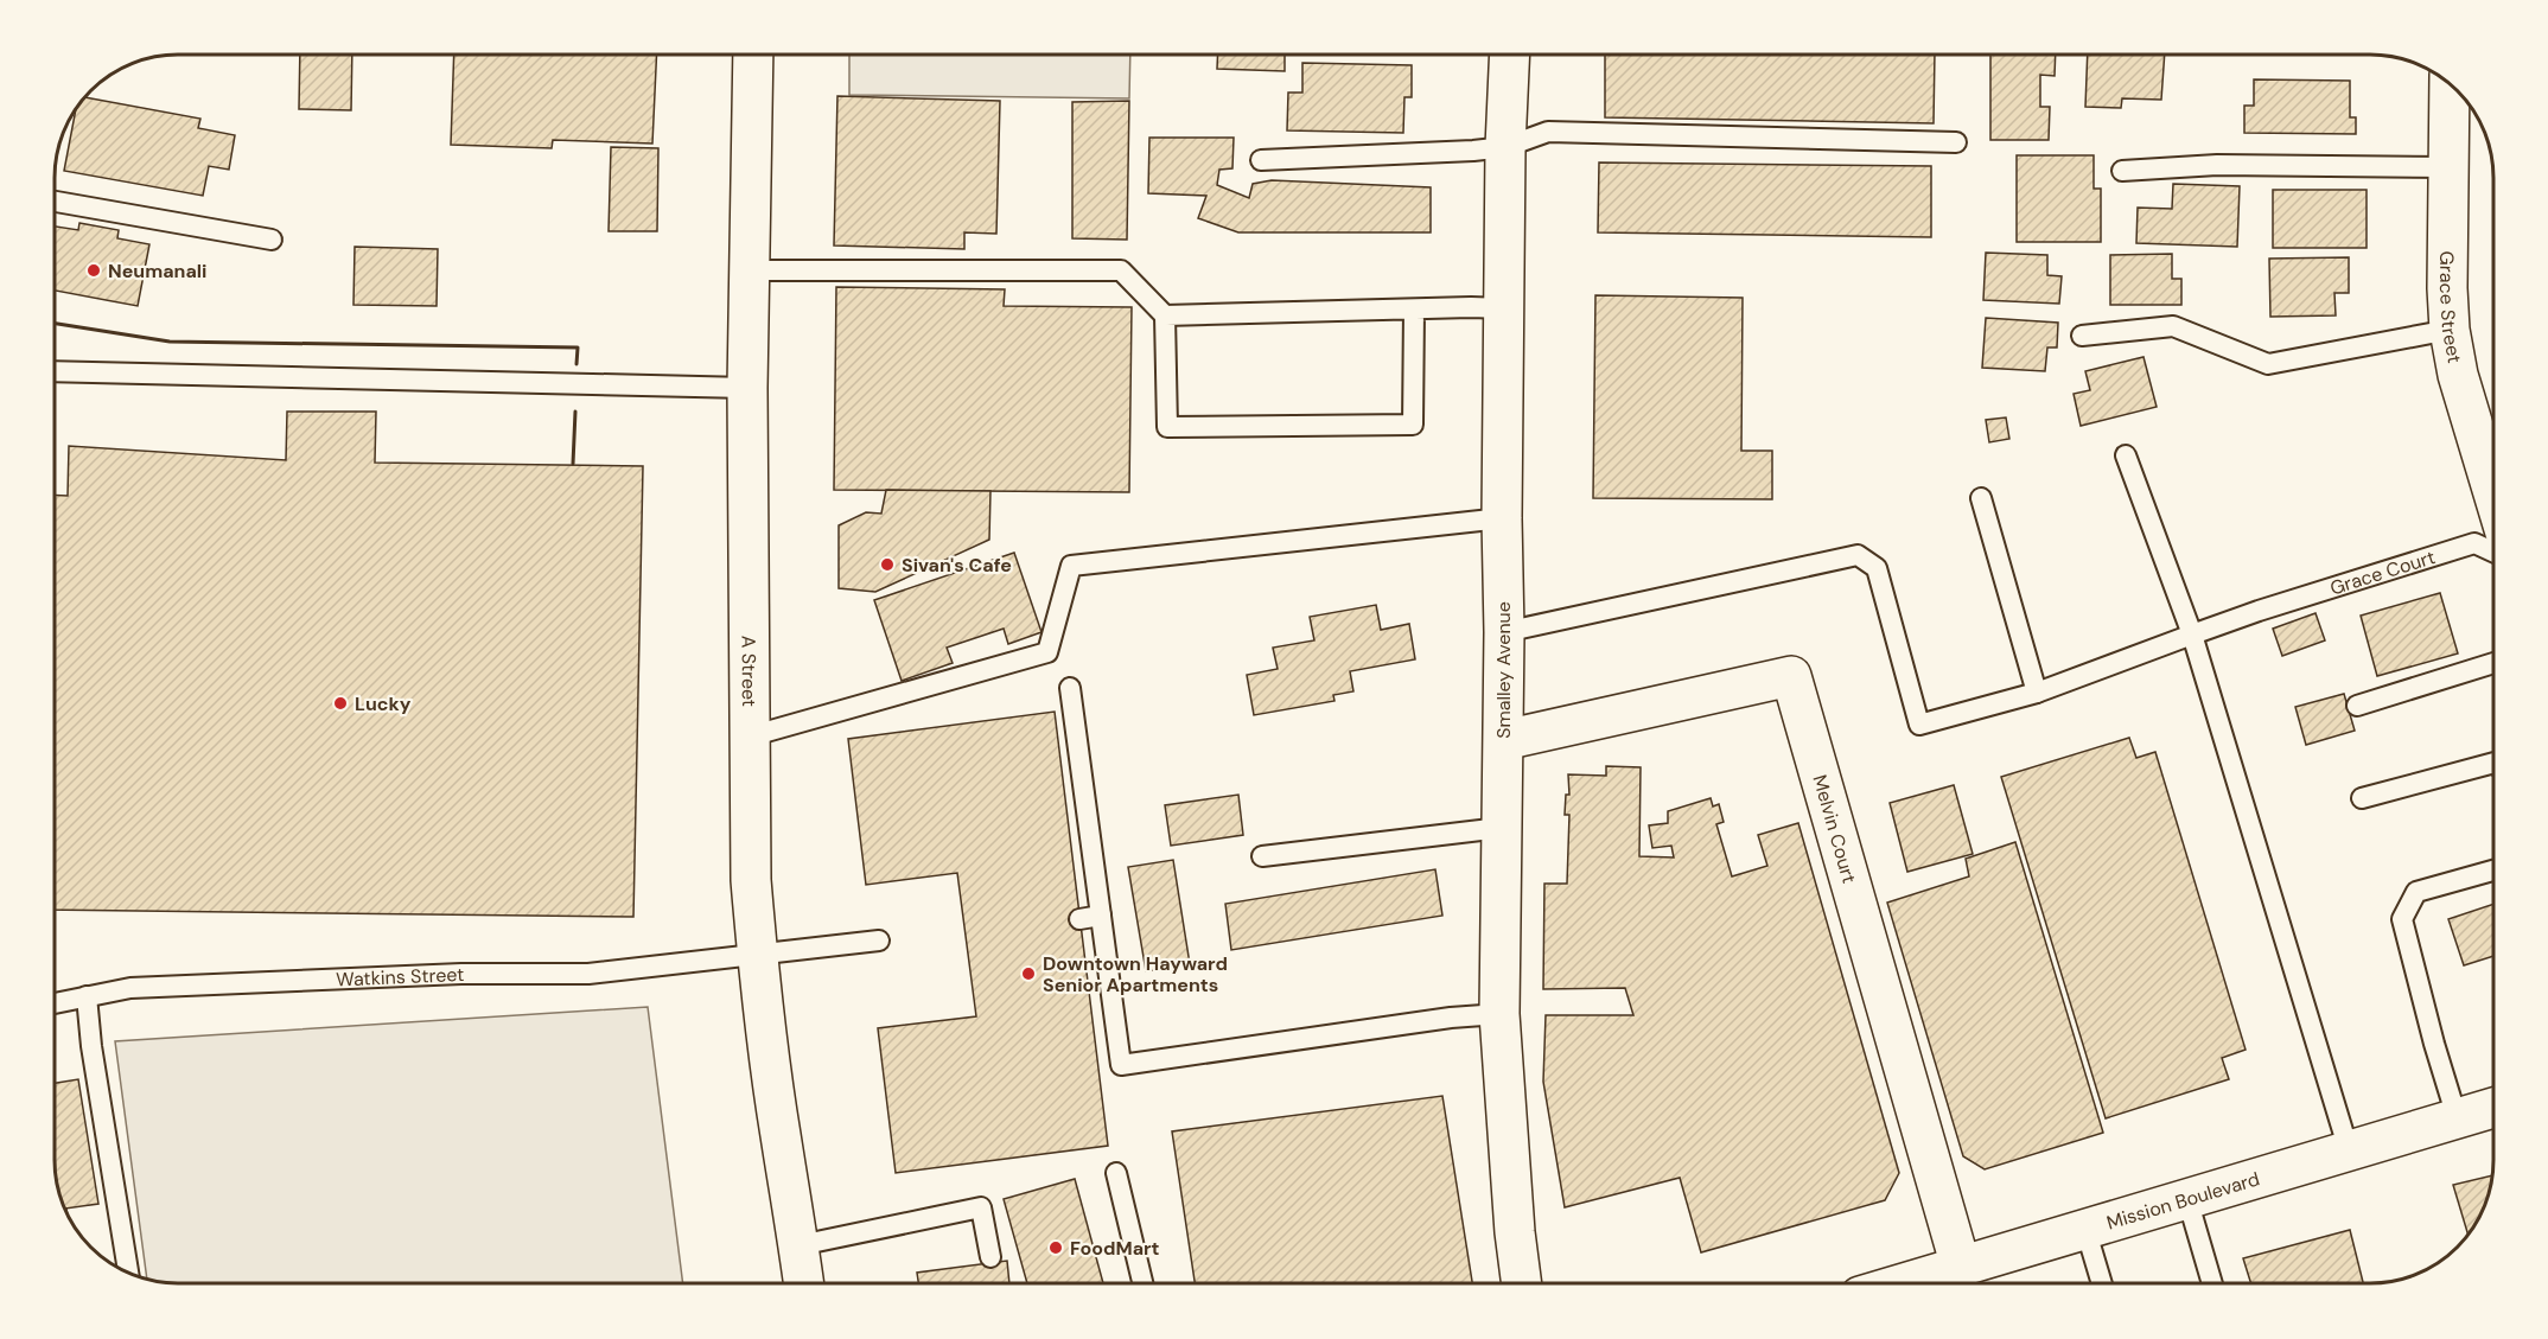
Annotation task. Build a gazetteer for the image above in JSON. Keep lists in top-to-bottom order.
{
  "streets": {
    "street": [
      "Grace Street",
      "Smalley Avenue",
      "A Street",
      "Melvin Court",
      "Mission Boulevard"
    ],
    "lane": ["Grace Court", "Watkins Street"]
  },
  "crossings": [
    ["Grace Court", "Smalley Avenue"],
    ["Smalley Avenue", "Melvin Court"],
    ["A Street", "Watkins Street"],
    ["Melvin Court", "Mission Boulevard"]
  ],
  "places": [
    "Neumanali",
    "Sivan's Cafe",
    "Lucky",
    "Downtown Hayward Senior Apartments",
    "FoodMart"
  ]
}
